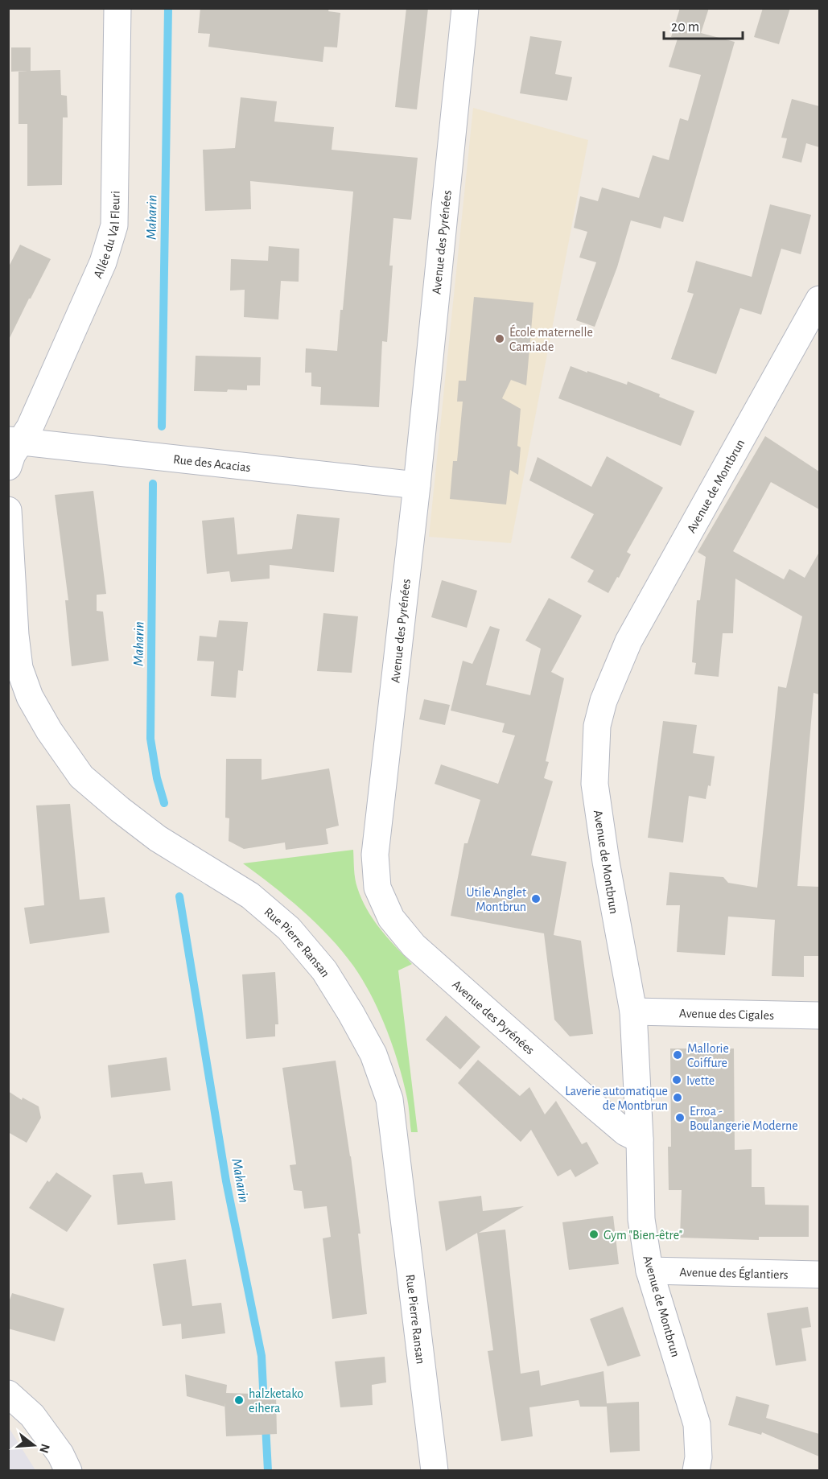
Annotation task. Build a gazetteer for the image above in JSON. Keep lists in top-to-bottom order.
{
  "streets": {
    "street": [
      "Allée du Val Fleuri",
      "Avenue des Pyrénées",
      "Rue des Acacias",
      "Avenue de Montbrun",
      "Rue Pierre Ransan",
      "Avenue des Cigales",
      "Avenue des Églantiers"
    ]
  },
  "crossings": [
    ["Allée du Val Fleuri", "Rue des Acacias"],
    ["Avenue des Pyrénées", "Rue des Acacias"],
    ["Avenue des Pyrénées", "Avenue de Montbrun"],
    ["Avenue de Montbrun", "Avenue des Cigales"],
    ["Avenue de Montbrun", "Avenue des Églantiers"]
  ],
  "water": ["Maharin"],
  "places": [
    "École maternelle Camiade",
    "Utile Anglet Montbrun",
    "Mallorie Coiffure",
    "Ivette",
    "Laverie automatique de Montbrun",
    "Erroa - Boulangerie Moderne",
    "Gym \"Bien-être\"",
    "halzketako eihera"
  ],
  "scale_bar": "20 m",
  "north": "right"
}
